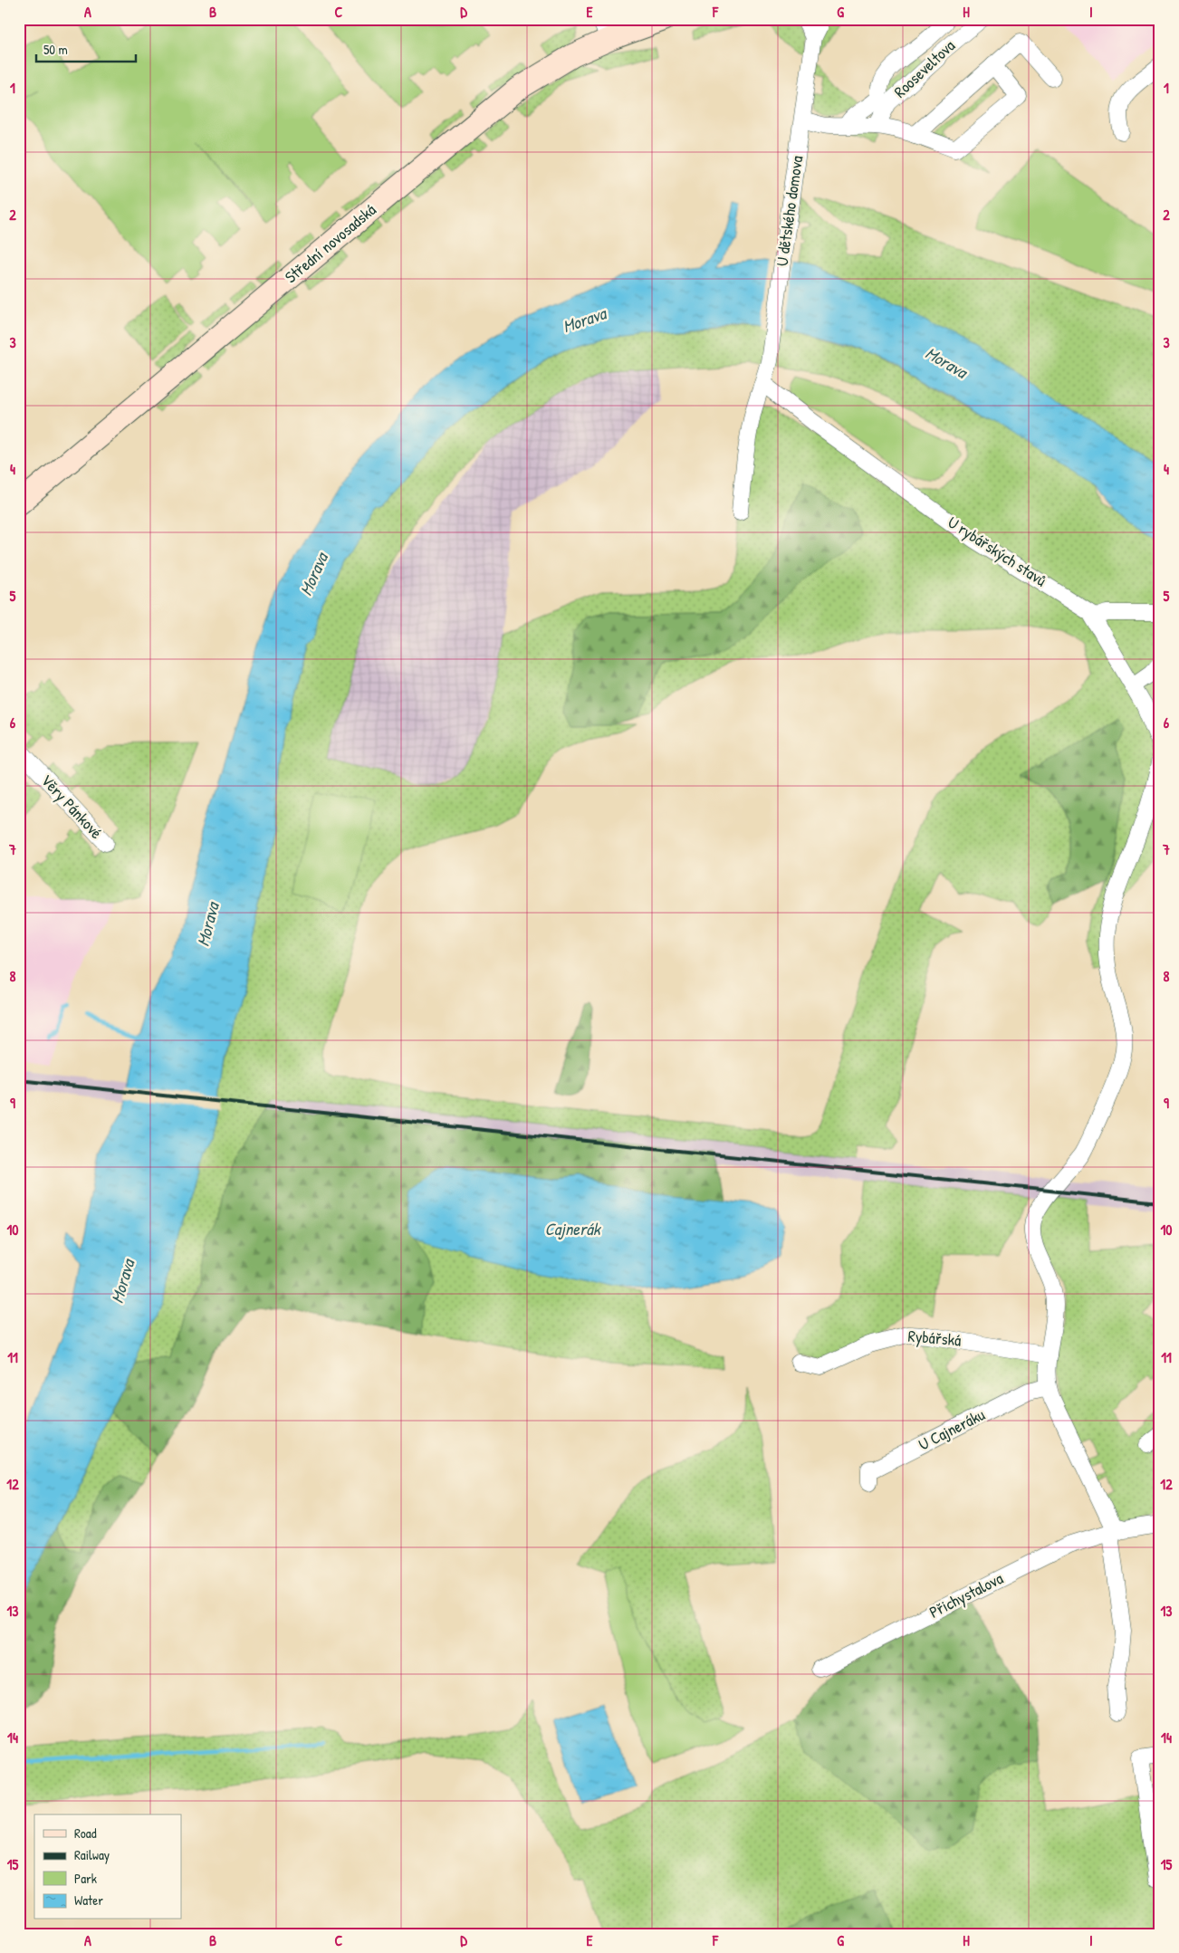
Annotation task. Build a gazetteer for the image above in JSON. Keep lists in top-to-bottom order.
{
  "streets": {
    "main road": ["Střední novosadská"],
    "street": [
      "Rooseveltova",
      "U dětského domova",
      "U rybářských stavů",
      "Věry Pánkové",
      "Rybářská",
      "U Cajneráku",
      "Přichystalova"
    ]
  },
  "crossings": [
    ["U dětského domova", "U rybářských stavů"]
  ],
  "water": ["Morava", "Cajnerák"],
  "legend": [
    "Road",
    "Railway",
    "Park",
    "Water"
  ],
  "scale_bar": "50 m",
  "grid": {
    "columns": [
      "A",
      "B",
      "C",
      "D",
      "E",
      "F",
      "G",
      "H",
      "I"
    ],
    "rows": [
      "1",
      "2",
      "3",
      "4",
      "5",
      "6",
      "7",
      "8",
      "9",
      "10",
      "11",
      "12",
      "13",
      "14",
      "15"
    ]
  }
}
